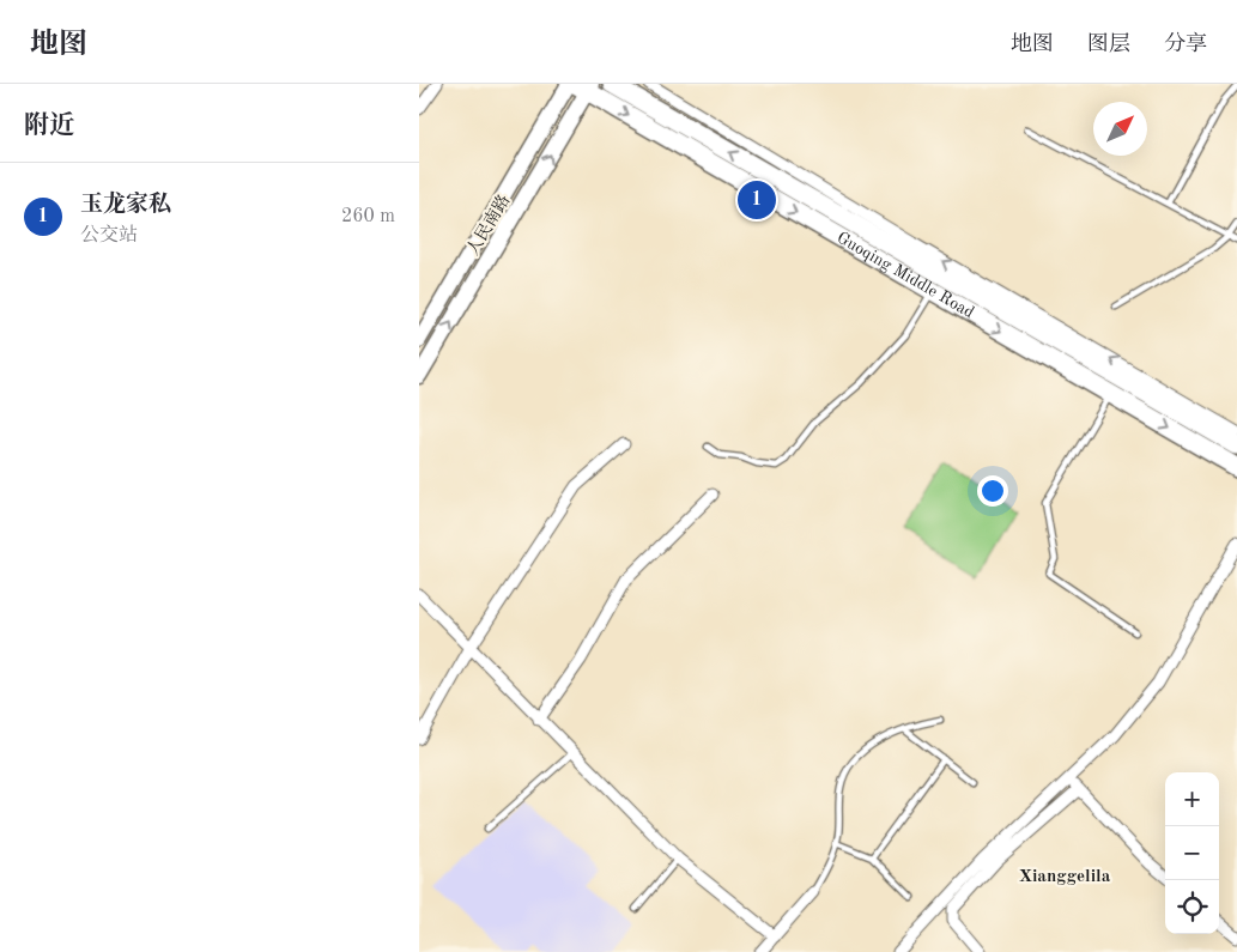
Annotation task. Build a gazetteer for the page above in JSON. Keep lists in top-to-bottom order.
{
  "streets": {
    "main road": ["人民南路", "Guoqing Middle Road"]
  },
  "crossings": [
    ["人民南路", "Guoqing Middle Road"]
  ],
  "districts": ["Xianggelila"],
  "north": "top right",
  "page": {
    "header": "地图",
    "nav": ["地图", "图层", "分享"],
    "heading": "附近",
    "list": [
      {
        "mark": "1",
        "name": "玉龙家私",
        "note": "公交站",
        "value": "260 m"
      }
    ],
    "pins": "1",
    "map_buttons": ["+", "−"]
  }
}
